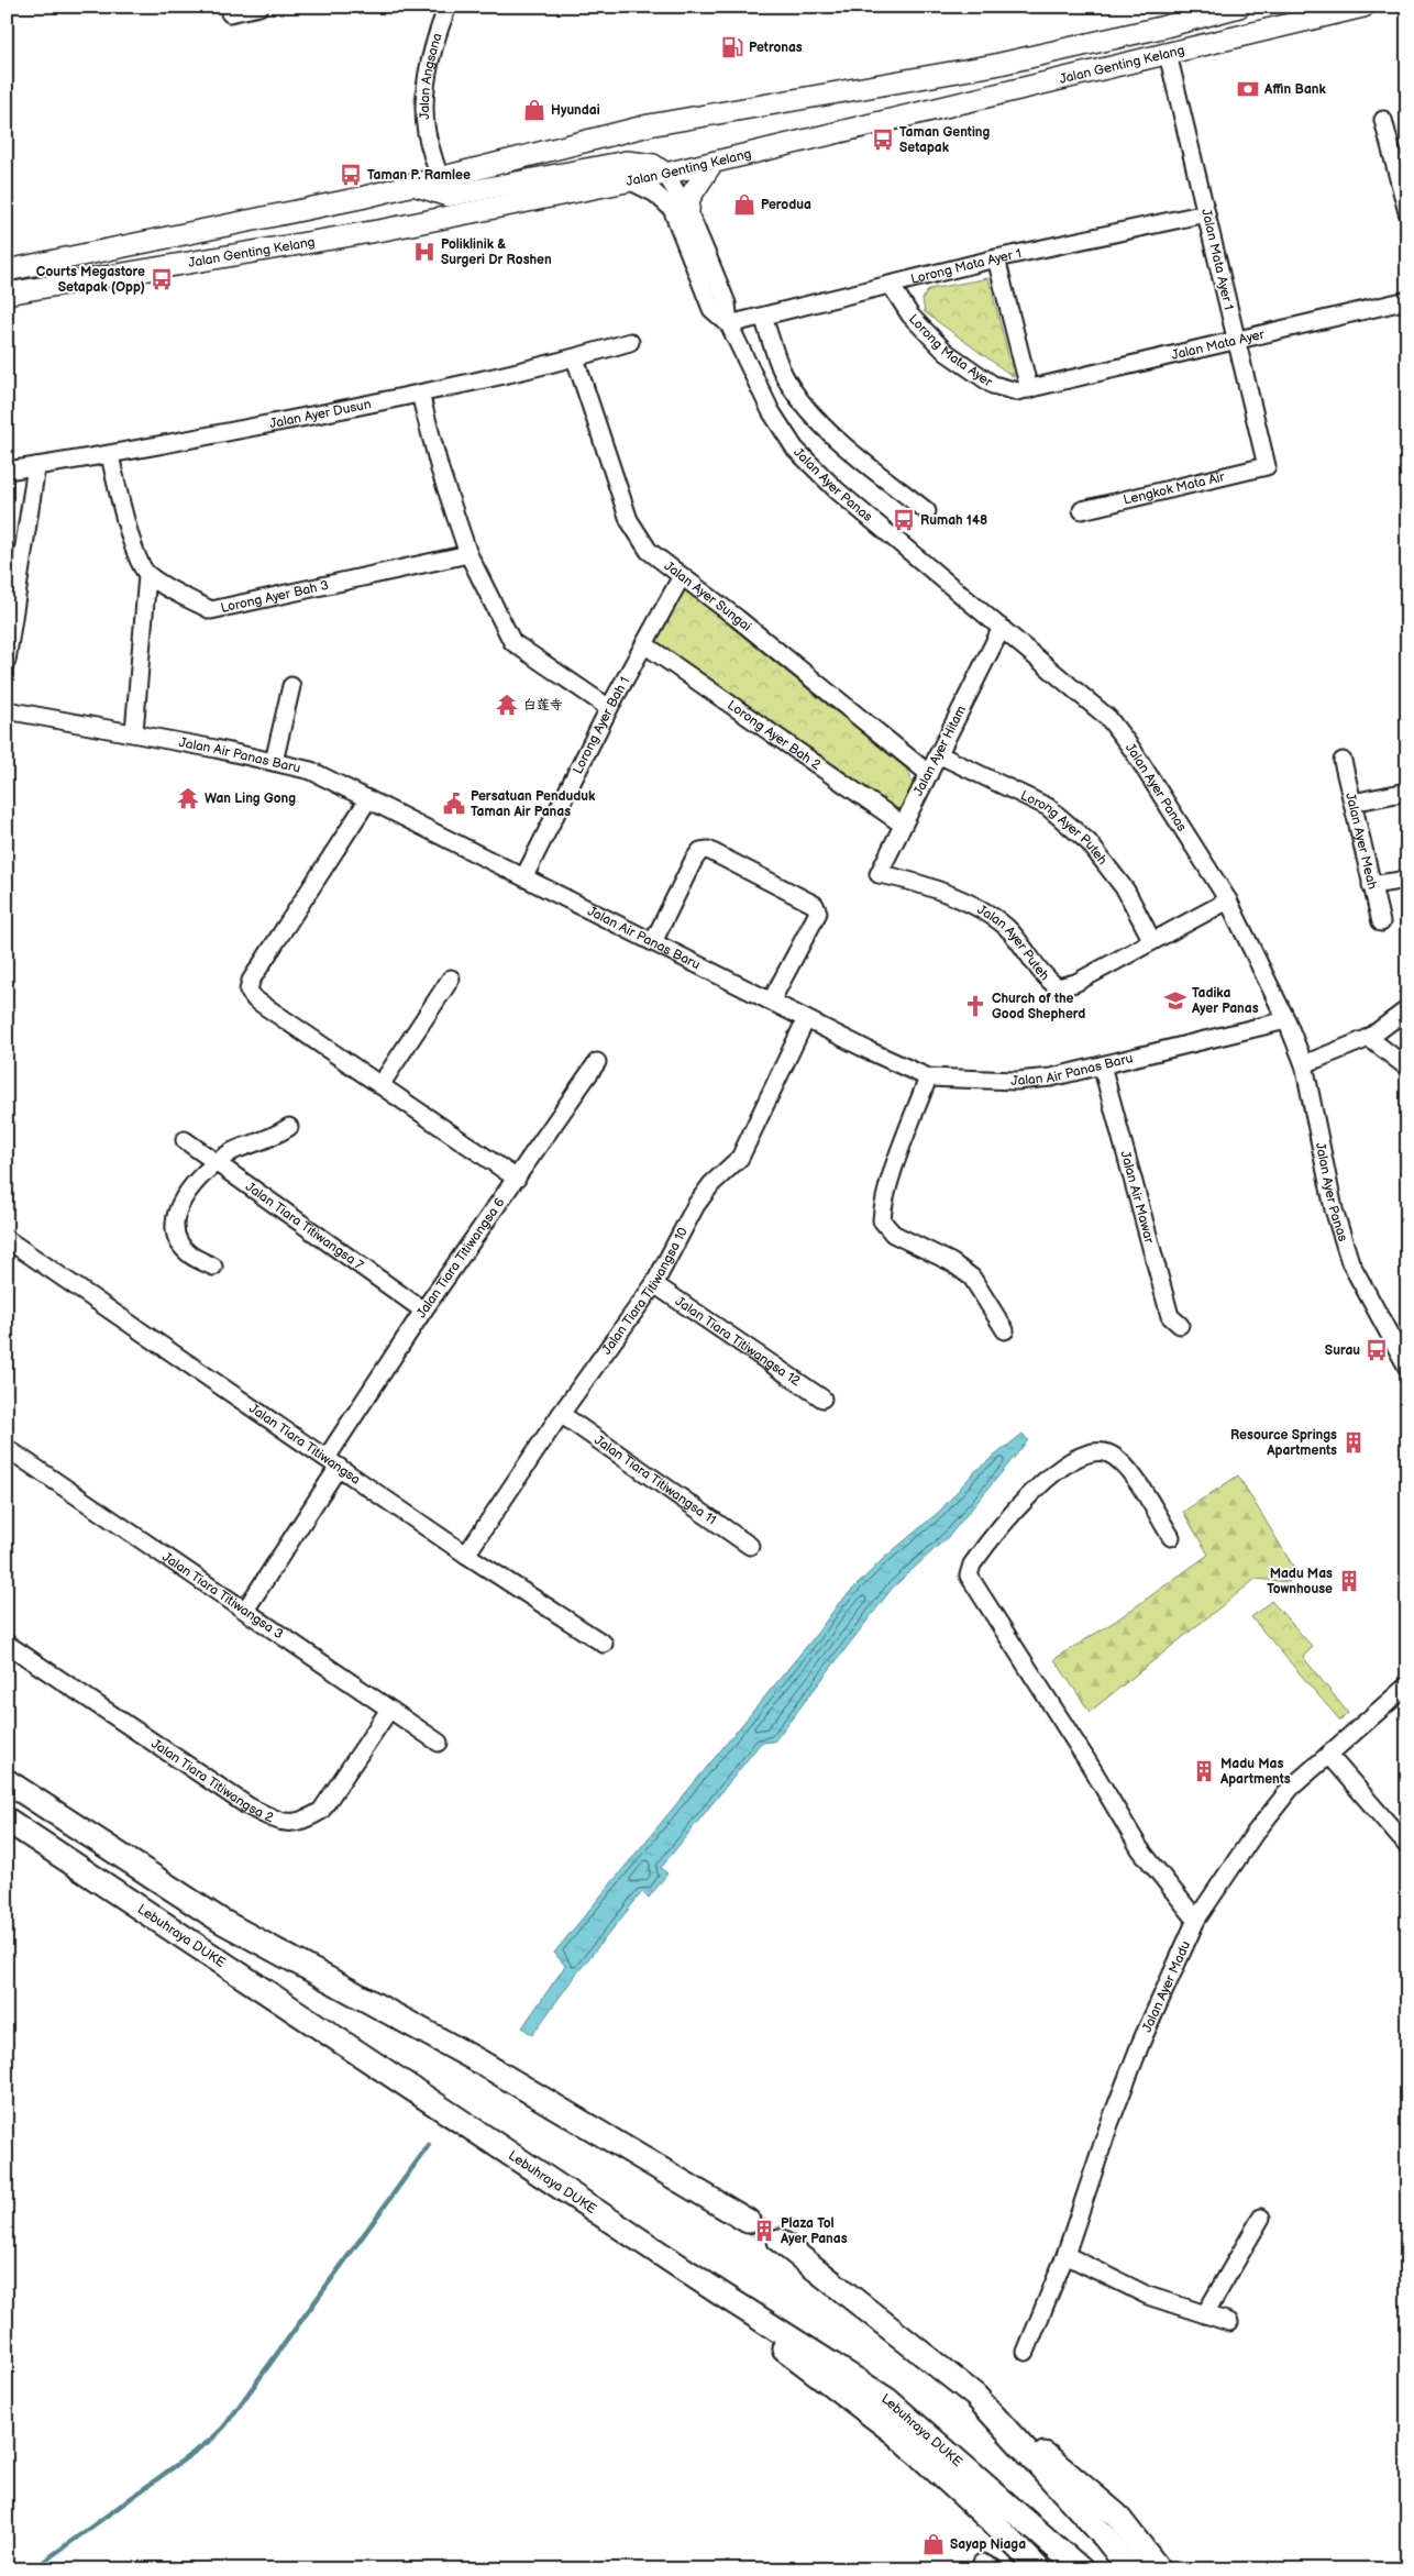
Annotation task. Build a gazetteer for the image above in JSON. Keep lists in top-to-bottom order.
{
  "streets": {
    "highway": ["Lebuhraya DUKE"],
    "main road": ["Jalan Genting Kelang"],
    "street": [
      "Jalan Angsana",
      "Jalan Mata Ayer 1",
      "Lorong Mata Ayer 1",
      "Jalan Mata Ayer",
      "Lorong Mata Ayer",
      "Jalan Ayer Dusun",
      "Jalan Ayer Panas",
      "Lengkok Mata Air",
      "Lorong Ayer Bah 3",
      "Jalan Ayer Sungai",
      "Lorong Ayer Bah 1",
      "Lorong Ayer Bah 2",
      "Jalan Ayer Hitam",
      "Jalan Air Panas Baru",
      "Lorong Ayer Puteh",
      "Jalan Ayer Meah",
      "Jalan Ayer Puteh",
      "Jalan Air Mawar",
      "Jalan Tiara Titiwangsa 7",
      "Jalan Tiara Titiwangsa 6",
      "Jalan Tiara Titiwangsa 10",
      "Jalan Tiara Titiwangsa 12",
      "Jalan Tiara Titiwangsa",
      "Jalan Tiara Titiwangsa 11",
      "Jalan Tiara Titiwangsa 3",
      "Jalan Tiara Titiwangsa 2",
      "Jalan Ayer Madu"
    ]
  },
  "crossings": [
    ["Jalan Genting Kelang", "Jalan Angsana"],
    ["Jalan Genting Kelang", "Jalan Mata Ayer 1"],
    ["Jalan Genting Kelang", "Jalan Ayer Panas"],
    ["Jalan Mata Ayer 1", "Lorong Mata Ayer 1"],
    ["Jalan Mata Ayer 1", "Jalan Mata Ayer"],
    ["Jalan Mata Ayer 1", "Lengkok Mata Air"],
    ["Lorong Mata Ayer 1", "Lorong Mata Ayer"],
    ["Lorong Mata Ayer 1", "Jalan Ayer Panas"],
    ["Jalan Mata Ayer", "Lorong Mata Ayer"],
    ["Jalan Ayer Dusun", "Jalan Ayer Sungai"],
    ["Jalan Ayer Panas", "Jalan Ayer Hitam"],
    ["Jalan Ayer Panas", "Jalan Air Panas Baru"],
    ["Jalan Ayer Panas", "Jalan Ayer Puteh"],
    ["Jalan Ayer Sungai", "Lorong Ayer Bah 1"],
    ["Jalan Ayer Sungai", "Jalan Ayer Hitam"],
    ["Lorong Ayer Bah 1", "Lorong Ayer Bah 2"],
    ["Lorong Ayer Bah 1", "Jalan Air Panas Baru"],
    ["Lorong Ayer Bah 2", "Jalan Ayer Hitam"],
    ["Jalan Ayer Hitam", "Lorong Ayer Puteh"],
    ["Jalan Ayer Hitam", "Jalan Ayer Puteh"],
    ["Jalan Air Panas Baru", "Jalan Air Mawar"],
    ["Jalan Air Panas Baru", "Jalan Tiara Titiwangsa 10"],
    ["Lorong Ayer Puteh", "Jalan Ayer Puteh"],
    ["Jalan Tiara Titiwangsa 7", "Jalan Tiara Titiwangsa 6"],
    ["Jalan Tiara Titiwangsa 6", "Jalan Tiara Titiwangsa"],
    ["Jalan Tiara Titiwangsa 6", "Jalan Tiara Titiwangsa 3"],
    ["Jalan Tiara Titiwangsa 10", "Jalan Tiara Titiwangsa 12"],
    ["Jalan Tiara Titiwangsa 10", "Jalan Tiara Titiwangsa"],
    ["Jalan Tiara Titiwangsa 10", "Jalan Tiara Titiwangsa 11"],
    ["Jalan Tiara Titiwangsa 3", "Jalan Tiara Titiwangsa 2"]
  ],
  "places": {
    "fuel station": ["Petronas"],
    "bank": ["Affin Bank"],
    "shop": ["Hyundai", "Perodua", "Sayap Niaga"],
    "bus stop": [
      "Taman Genting Setapak",
      "Taman P. Ramlee",
      "Courts Megastore Setapak (Opp)",
      "Rumah 148",
      "Surau"
    ],
    "hospital": ["Poliklinik & Surgeri Dr Roshen"],
    "temple": ["白莲寺", "Wan Ling Gong"],
    "public building": ["Persatuan Penduduk Taman Air Panas"],
    "school or university": ["Tadika Ayer Panas"],
    "church": ["Church of the Good Shepherd"],
    "building": [
      "Resource Springs Apartments",
      "Madu Mas Townhouse",
      "Madu Mas Apartments",
      "Plaza Tol Ayer Panas"
    ]
  }
}
